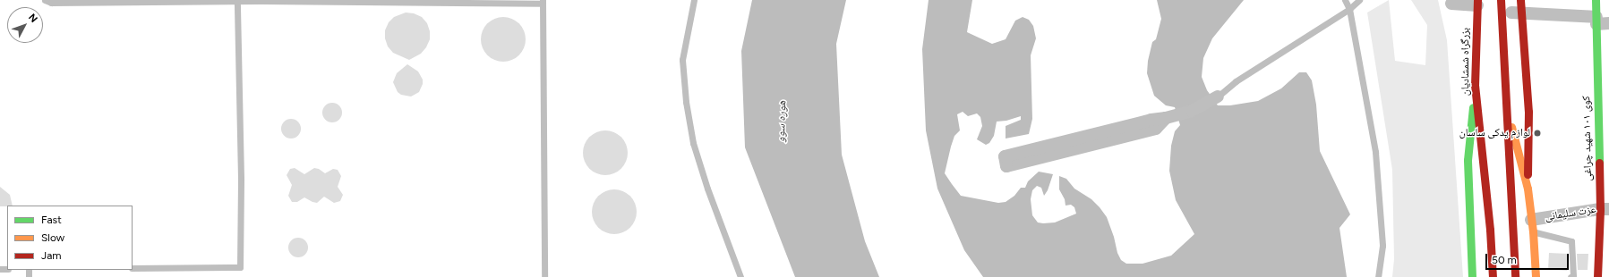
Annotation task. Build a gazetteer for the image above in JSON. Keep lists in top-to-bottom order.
{
  "streets": {
    "main road": ["بزرگراه شمشادیان", "کوی ۱۰۱ شهید چراغی"],
    "street": ["عزت سلیمانی"]
  },
  "crossings": [
    ["کوی ۱۰۱ شهید چراغی", "عزت سلیمانی"]
  ],
  "water": ["هوره سوو"],
  "places": ["لوازم یدکی ساسان"],
  "legend": ["Fast", "Slow", "Jam"],
  "scale_bar": "50 m",
  "north": "top right"
}
